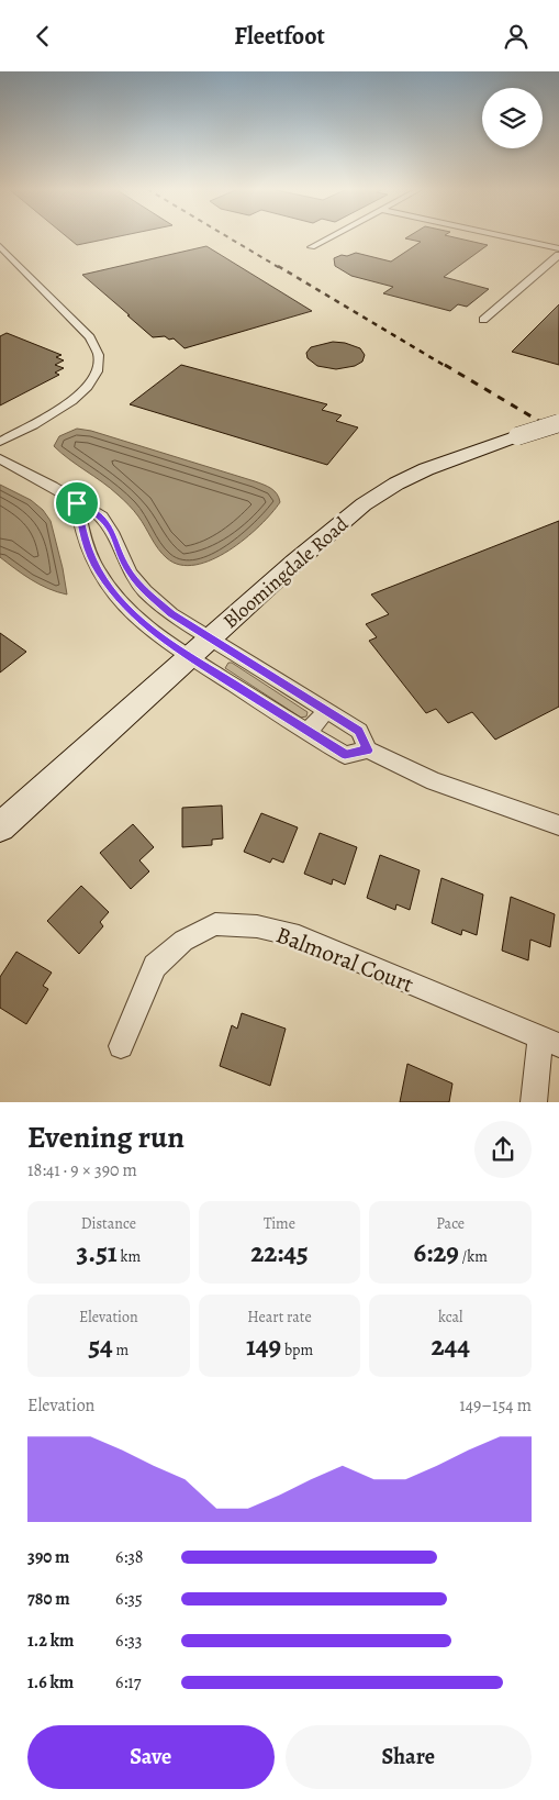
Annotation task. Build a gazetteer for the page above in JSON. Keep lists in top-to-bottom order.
{
  "streets": {
    "main road": ["Bloomingdale Road"],
    "street": ["Balmoral Court"]
  },
  "page": {
    "header": "Fleetfoot",
    "heading": ["Evening run", "18:41 · 9 × 390 m"],
    "stats": [
      ["Distance", "3.51 km"],
      ["Time", "22:45"],
      ["Pace", "6:29 /km"],
      ["Elevation", "54 m"],
      ["Heart rate", "149 bpm"],
      ["kcal", "244"]
    ],
    "chart": ["Elevation", "149–154 m"],
    "list": [
      {
        "name": "390 m",
        "note": "6:38"
      },
      {
        "name": "780 m",
        "note": "6:35"
      },
      {
        "name": "1.2 km",
        "note": "6:33"
      },
      {
        "name": "1.6 km",
        "note": "6:17"
      }
    ],
    "buttons": ["Save", "Share"]
  }
}
